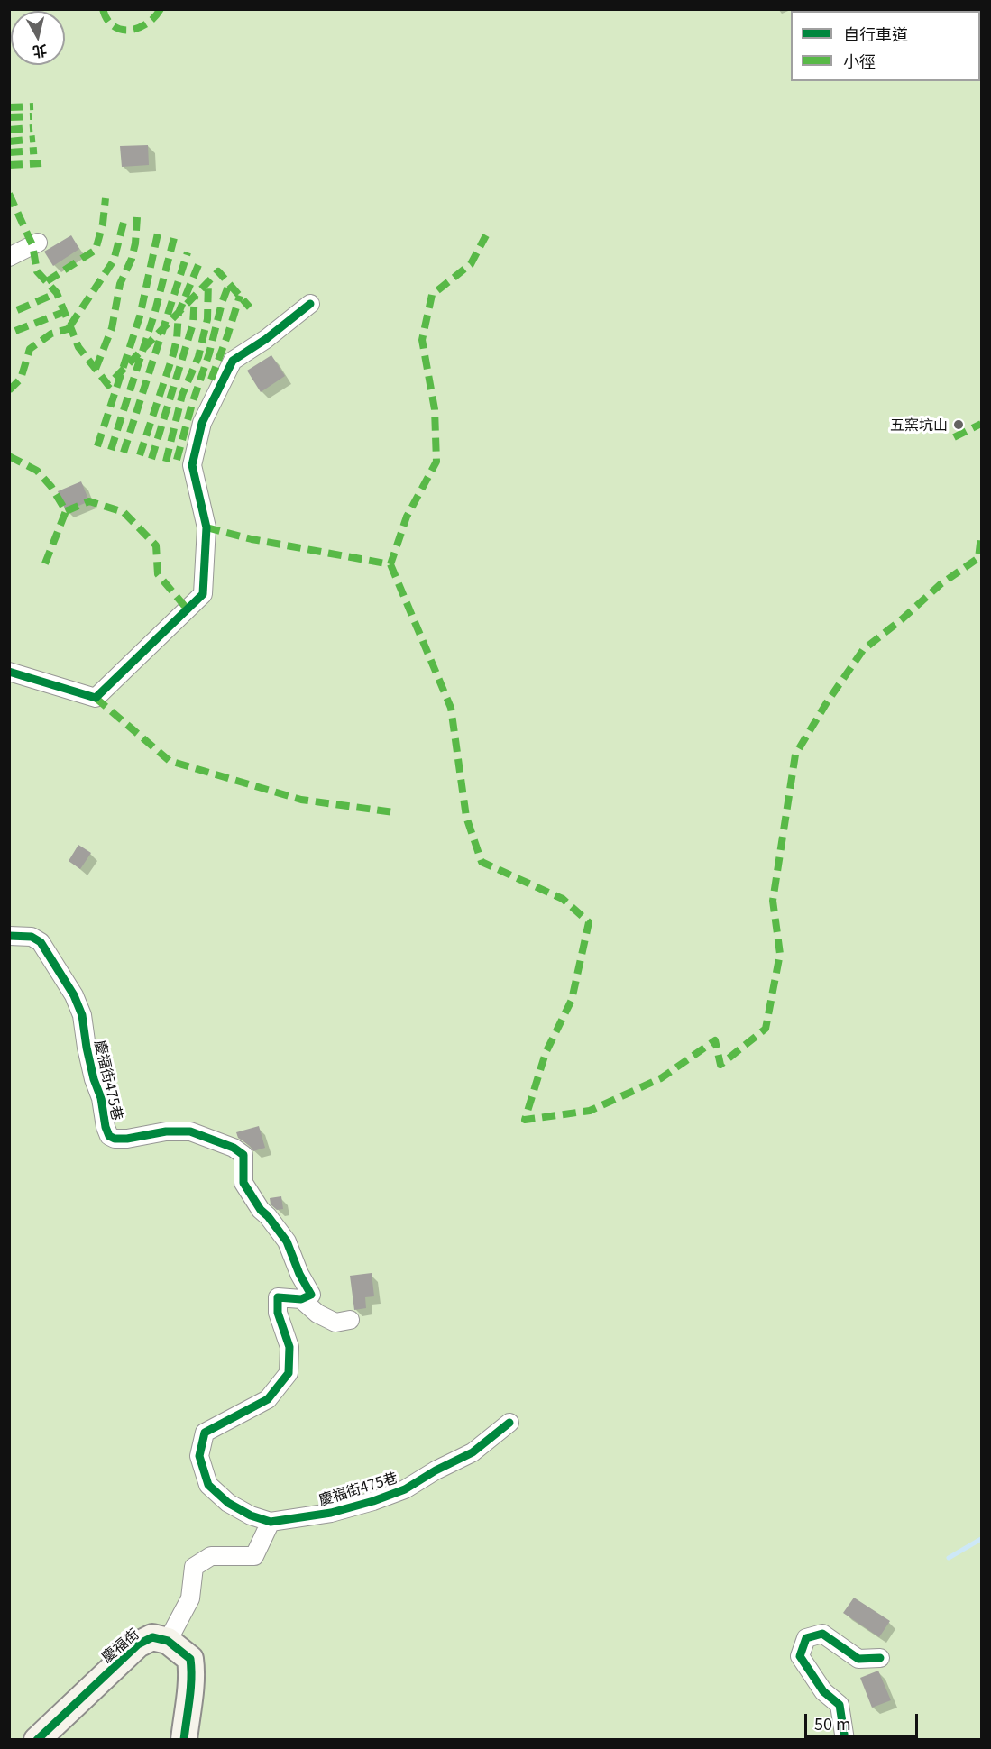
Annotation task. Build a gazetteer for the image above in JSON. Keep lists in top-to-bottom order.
{
  "streets": {
    "street": ["慶福街475巷", "慶福街"]
  },
  "places": ["五窯坑山"],
  "legend": ["自行車道", "小徑"],
  "scale_bar": "50 m",
  "north": "bottom"
}
